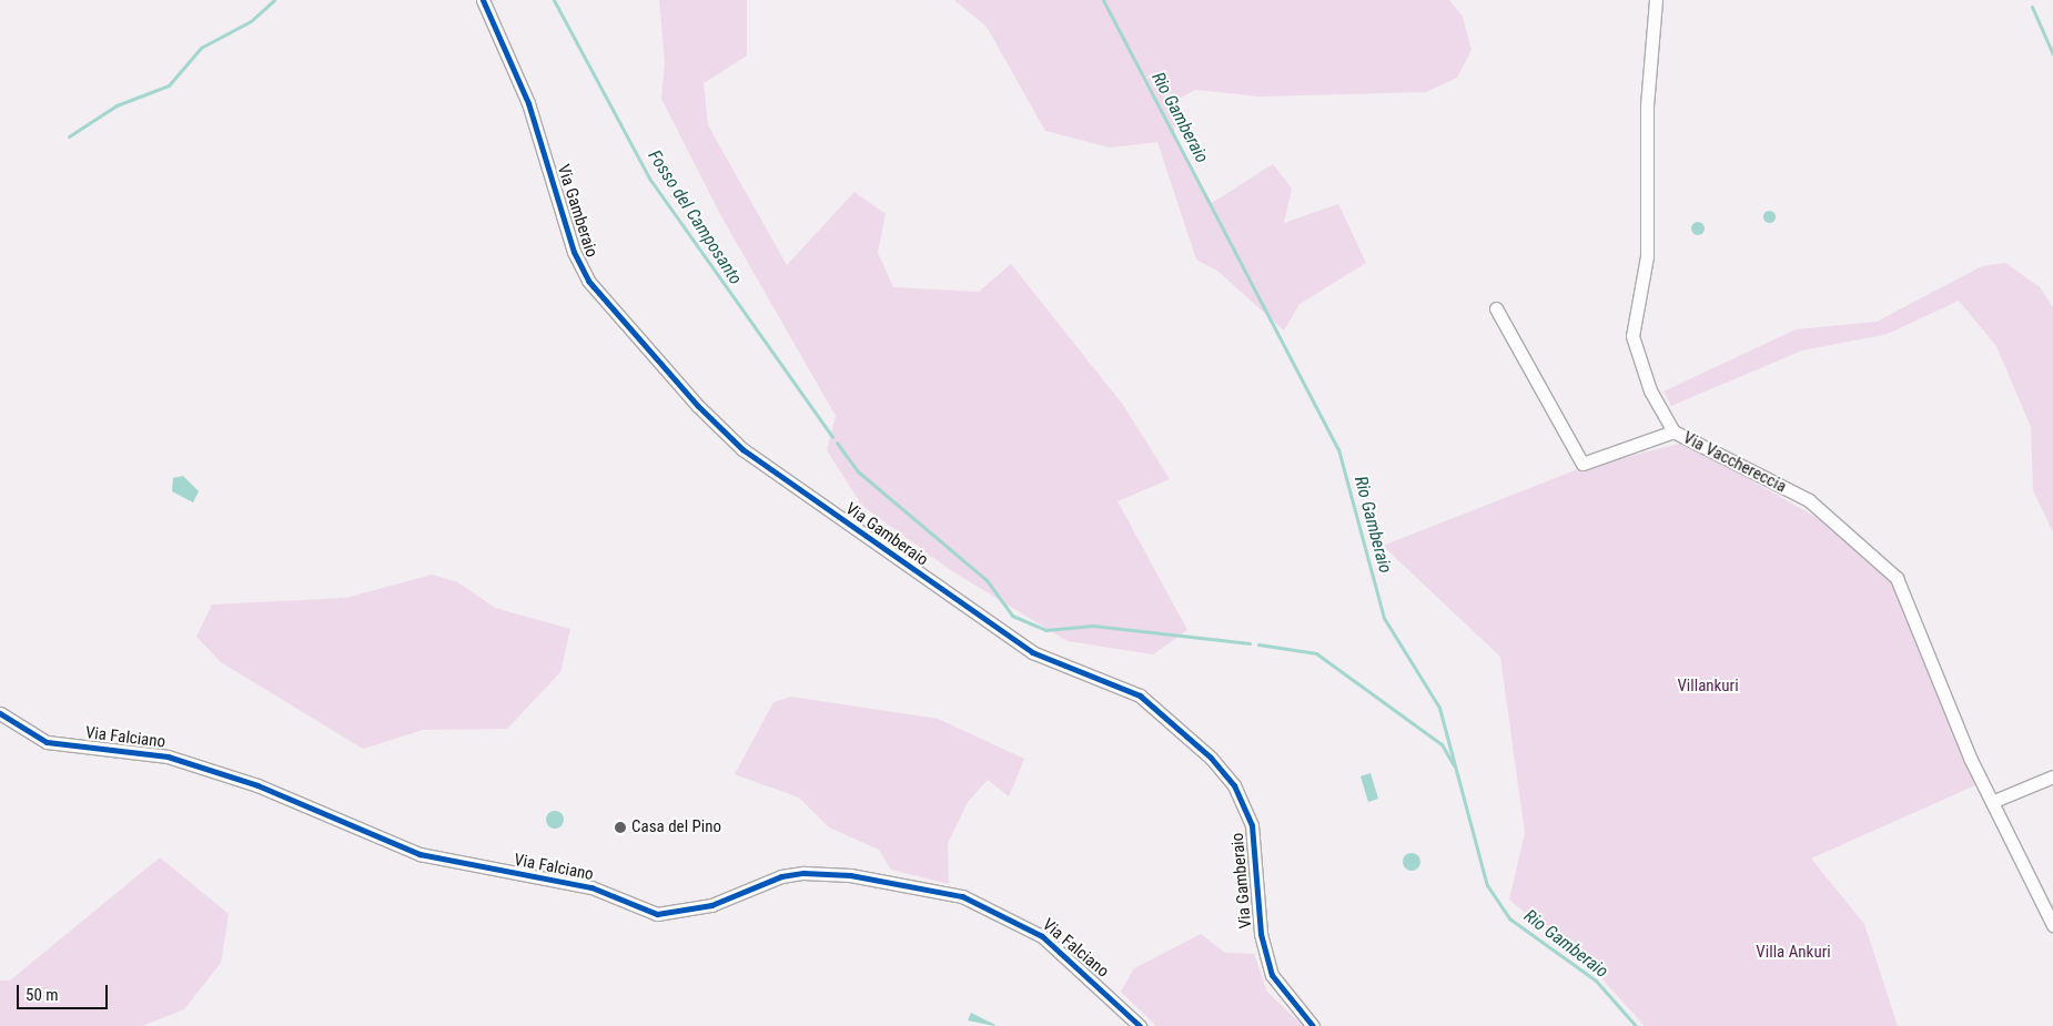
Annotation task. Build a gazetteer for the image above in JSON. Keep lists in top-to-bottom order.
{
  "streets": {
    "street": ["Via Gamberaio", "Via Vacchereccia", "Via Falciano"]
  },
  "water": ["Rio Gamberaio", "Fosso del Camposanto"],
  "parks": ["Villankuri", "Villa Ankuri"],
  "places": ["Casa del Pino"],
  "scale_bar": "50 m"
}
